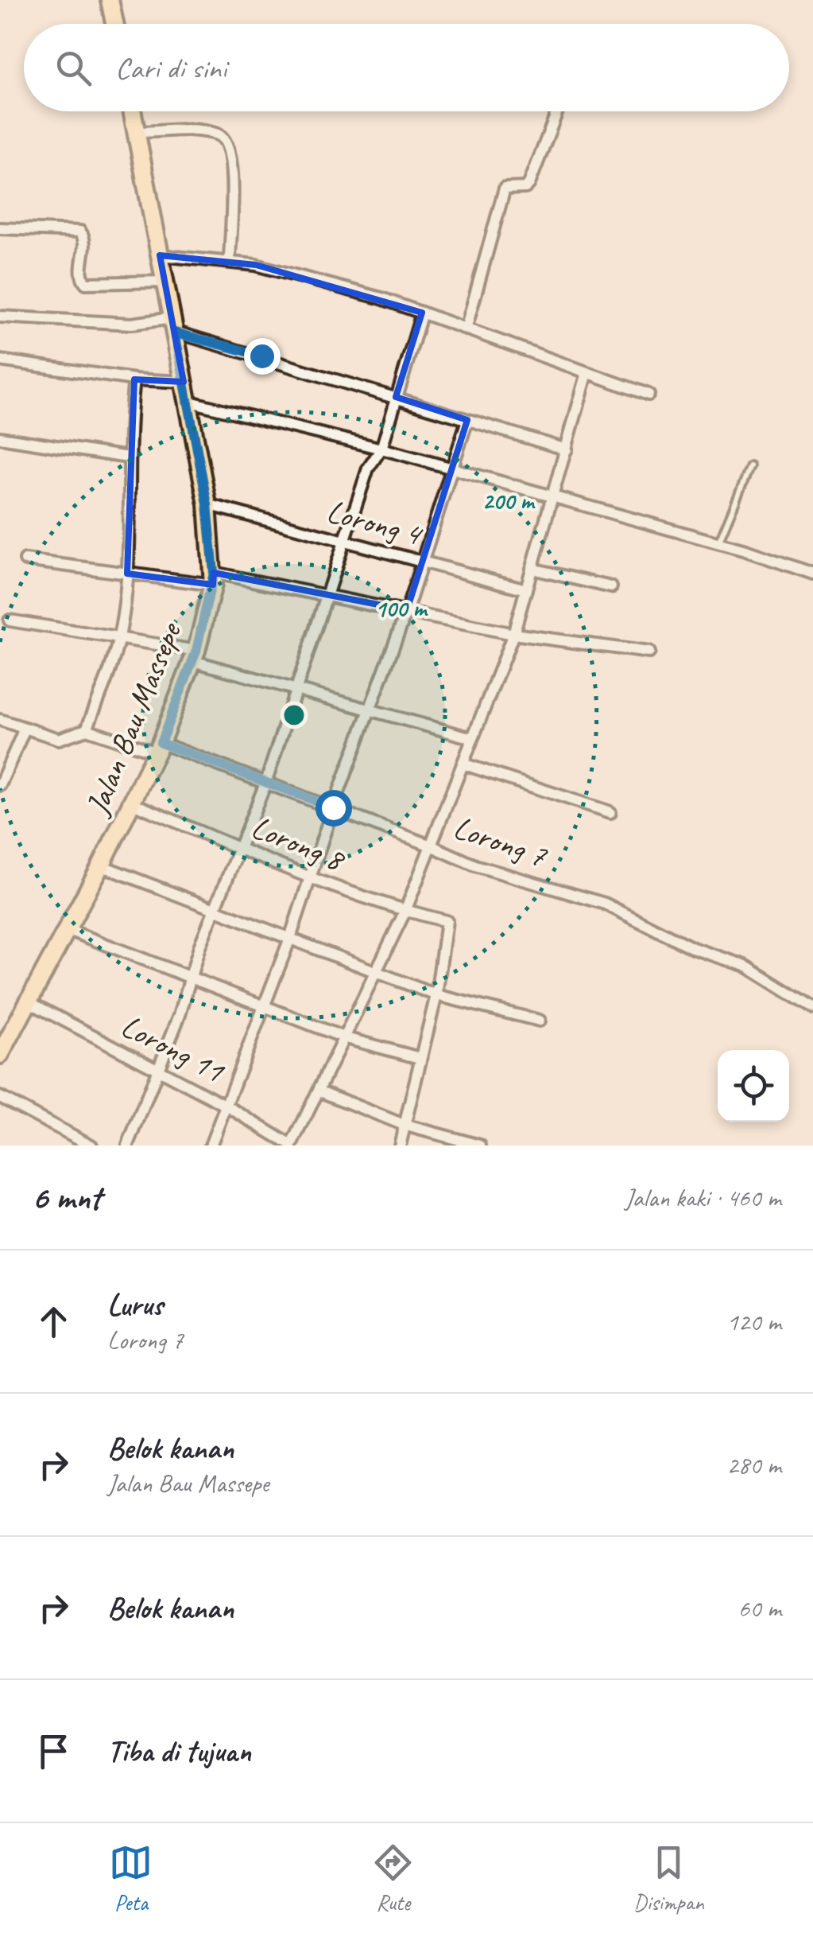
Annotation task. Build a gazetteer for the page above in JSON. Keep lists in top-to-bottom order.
{
  "streets": {
    "main road": ["Jalan Bau Massepe"],
    "street": [
      "Lorong 4",
      "Lorong 7",
      "Lorong 8",
      "Lorong 11"
    ]
  },
  "crossings": [
    ["Lorong 4", "Jalan Bau Massepe"],
    ["Jalan Bau Massepe", "Lorong 7"],
    ["Jalan Bau Massepe", "Lorong 8"],
    ["Jalan Bau Massepe", "Lorong 11"]
  ],
  "page": {
    "search": "Cari di sini",
    "heading": ["6 mnt", "Jalan kaki · 460 m"],
    "list": [
      ["Lurus", "Lorong 7", "120 m"],
      ["Belok kanan", "Jalan Bau Massepe", "280 m"],
      ["Belok kanan", "60 m"],
      "Tiba di tujuan"
    ],
    "nav": ["Peta", "Rute", "Disimpan"]
  },
  "rings": ["200 m", "100 m"]
}
